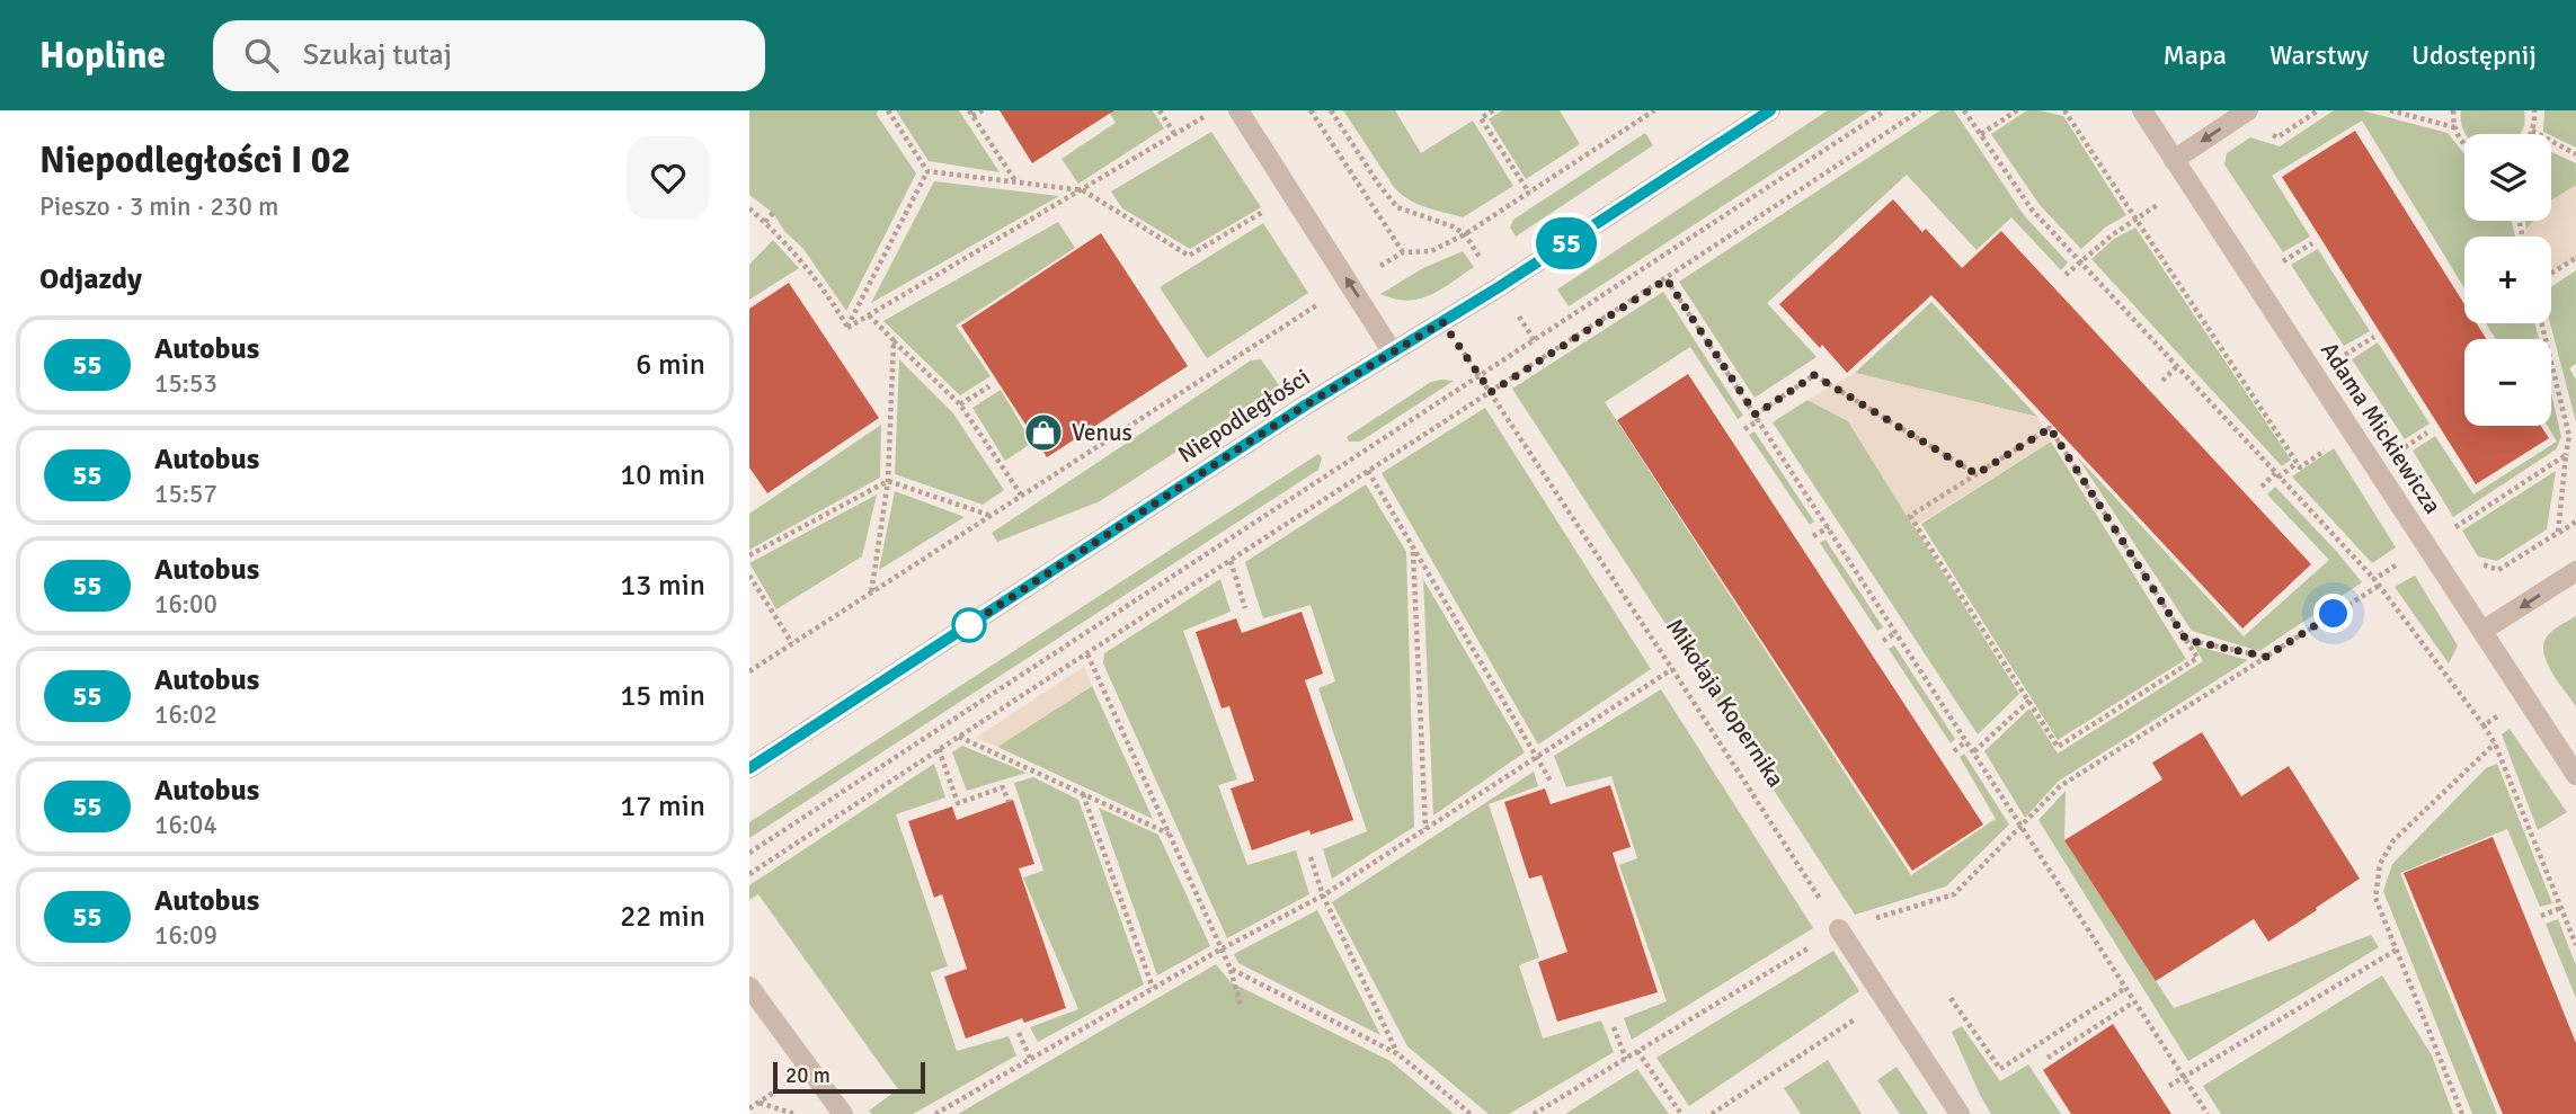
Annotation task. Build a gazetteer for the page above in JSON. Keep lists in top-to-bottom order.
{
  "streets": {
    "street": ["Niepodległości", "Adama Mickiewicza"],
    "path": ["Mikołaja Kopernika"]
  },
  "crossings": [
    ["Niepodległości", "Mikołaja Kopernika"]
  ],
  "places": {
    "shop": ["Venus"]
  },
  "lines": ["bus line 55"],
  "scale_bar": "20 m",
  "page": {
    "header": "Hopline",
    "search": "Szukaj tutaj",
    "nav": ["Mapa", "Warstwy", "Udostępnij"],
    "heading": [
      ["Niepodległości I 02", "Pieszo · 3 min · 230 m"],
      "Odjazdy"
    ],
    "on_map": "55",
    "map_buttons": ["+", "−"],
    "list": [
      {
        "mark": "55",
        "name": "Autobus",
        "note": "15:53",
        "value": "6 min"
      },
      {
        "mark": "55",
        "name": "Autobus",
        "note": "15:57",
        "value": "10 min"
      },
      {
        "mark": "55",
        "name": "Autobus",
        "note": "16:00",
        "value": "13 min"
      },
      {
        "mark": "55",
        "name": "Autobus",
        "note": "16:02",
        "value": "15 min"
      },
      {
        "mark": "55",
        "name": "Autobus",
        "note": "16:04",
        "value": "17 min"
      },
      {
        "mark": "55",
        "name": "Autobus",
        "note": "16:09",
        "value": "22 min"
      }
    ],
    "scale": "20 m"
  }
}
